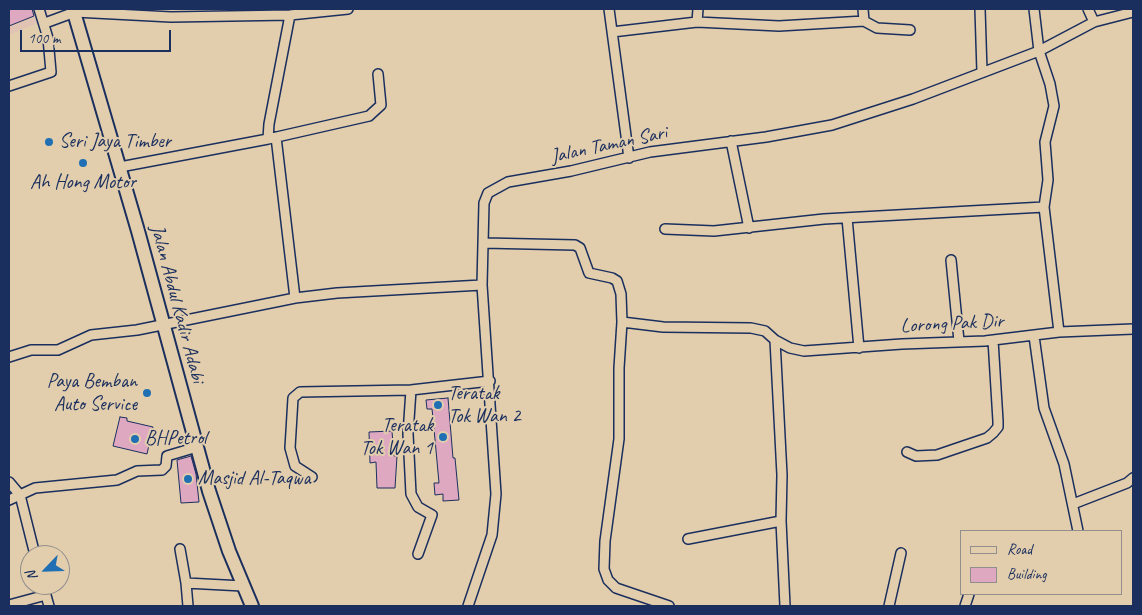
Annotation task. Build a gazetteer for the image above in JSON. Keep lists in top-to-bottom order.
{
  "streets": {
    "main road": ["Jalan Abdul Kadir Adabi"],
    "street": ["Jalan Taman Sari", "Lorong Pak Dir"]
  },
  "places": [
    "Seri Jaya Timber",
    "Ah Hong Motor",
    "Paya Bemban Auto Service",
    "Teratak Tok Wan 2",
    "Teratak Tok Wan 1",
    "BHPetrol",
    "Masjid Al-Taqwa"
  ],
  "legend": ["Road", "Building"],
  "scale_bar": "100 m",
  "north": "bottom left"
}
